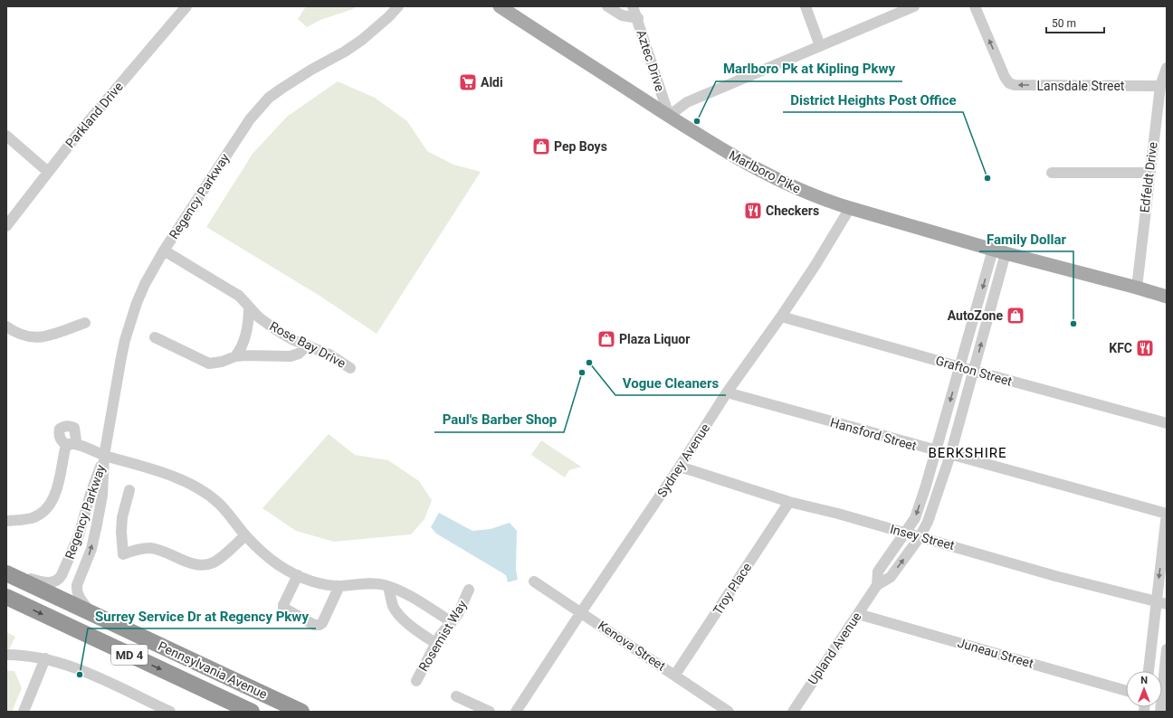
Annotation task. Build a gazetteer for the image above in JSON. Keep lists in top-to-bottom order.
{
  "streets": {
    "highway": ["MD 4", "Pennsylvania Avenue"],
    "main road": ["Marlboro Pike"],
    "street": [
      "Aztec Drive",
      "Lansdale Street",
      "Parkland Drive",
      "Edfeldt Drive",
      "Regency Parkway",
      "Rose Bay Drive",
      "Grafton Street",
      "Hansford Street",
      "Sydney Avenue",
      "Insey Street",
      "Troy Place",
      "Rosemist Way",
      "Kenova Street",
      "Upland Avenue",
      "Juneau Street"
    ]
  },
  "crossings": [
    ["Aztec Drive", "Marlboro Pike"],
    ["Lansdale Street", "Edfeldt Drive"],
    ["Marlboro Pike", "Edfeldt Drive"],
    ["Marlboro Pike", "Sydney Avenue"],
    ["Marlboro Pike", "Upland Avenue"],
    ["Regency Parkway", "Rose Bay Drive"],
    ["Regency Parkway", "Pennsylvania Avenue"],
    ["Grafton Street", "Sydney Avenue"],
    ["Grafton Street", "Upland Avenue"],
    ["Hansford Street", "Sydney Avenue"],
    ["Hansford Street", "Upland Avenue"],
    ["Sydney Avenue", "Insey Street"],
    ["Sydney Avenue", "Kenova Street"],
    ["Insey Street", "Troy Place"],
    ["Insey Street", "Upland Avenue"],
    ["Troy Place", "Kenova Street"],
    ["Upland Avenue", "Juneau Street"]
  ],
  "districts": ["BERKSHIRE"],
  "places": {
    "supermarket": ["Aldi"],
    "other": [
      "Marlboro Pk at Kipling Pkwy",
      "District Heights Post Office",
      "Family Dollar",
      "Vogue Cleaners",
      "Paul's Barber Shop",
      "Surrey Service Dr at Regency Pkwy"
    ],
    "shop": ["Pep Boys", "AutoZone", "Plaza Liquor"],
    "restaurant": ["Checkers", "KFC"]
  },
  "scale_bar": "50 m",
  "north": "top"
}
